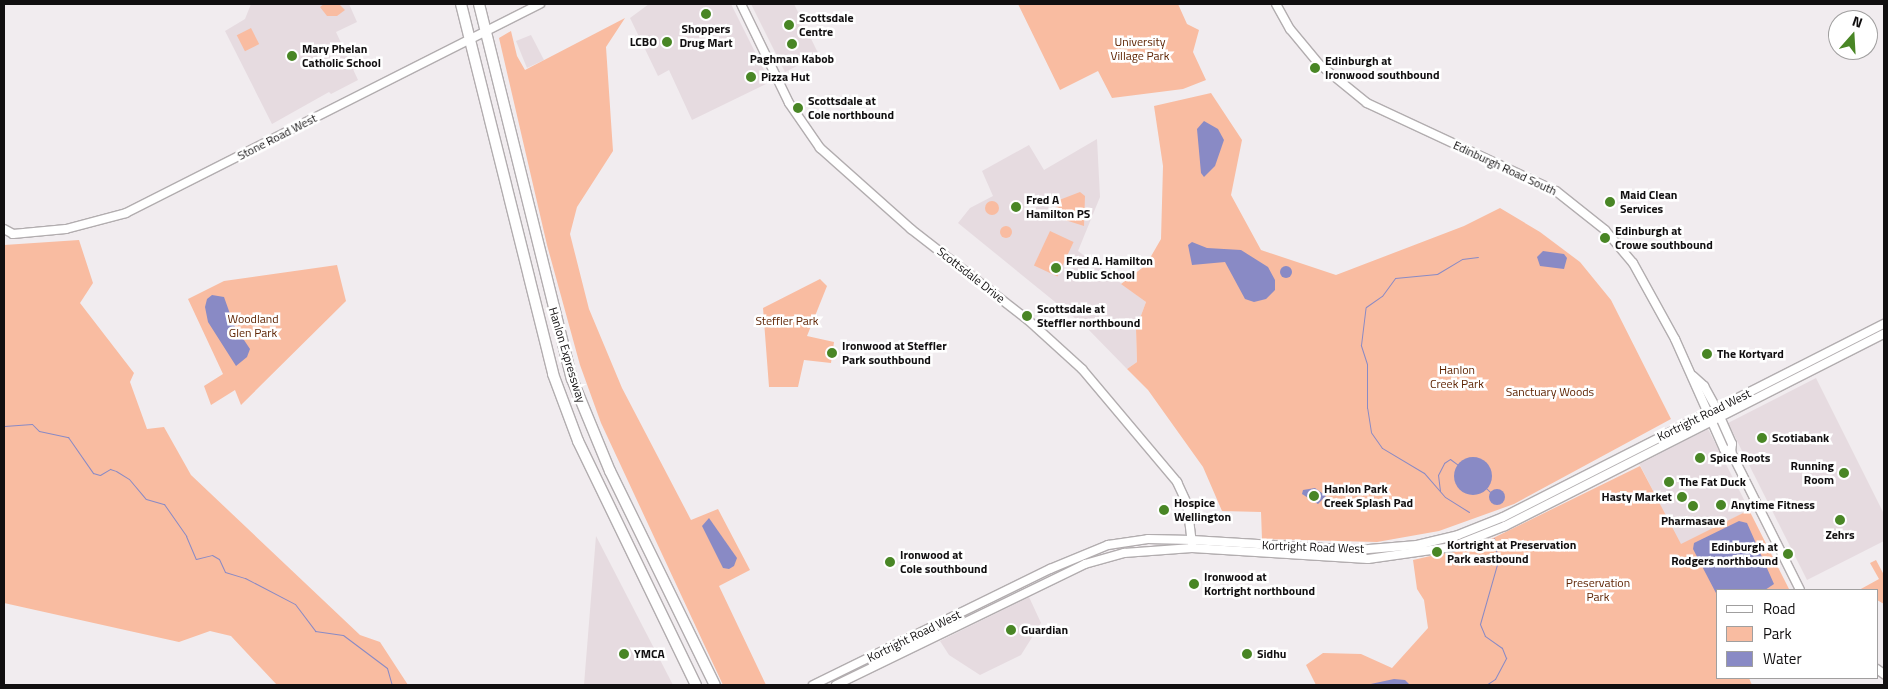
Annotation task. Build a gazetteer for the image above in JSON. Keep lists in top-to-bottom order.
{
  "streets": {
    "highway": ["Hanlon Expressway"],
    "street": [
      "Stone Road West",
      "Edinburgh Road South",
      "Scottsdale Drive",
      "Kortright Road West"
    ]
  },
  "crossings": [
    ["Stone Road West", "Hanlon Expressway"],
    ["Edinburgh Road South", "Kortright Road West"],
    ["Scottsdale Drive", "Kortright Road West"]
  ],
  "parks": [
    "University Village Park",
    "Woodland Glen Park",
    "Steffler Park",
    "Hanlon Creek Park",
    "Sanctuary Woods",
    "Preservation Park"
  ],
  "places": [
    "Shoppers Drug Mart",
    "Scottsdale Centre",
    "LCBO",
    "Paghman Kabob",
    "Mary Phelan Catholic School",
    "Edinburgh at Ironwood southbound",
    "Pizza Hut",
    "Scottsdale at Cole northbound",
    "Maid Clean Services",
    "Fred A Hamilton PS",
    "Edinburgh at Crowe southbound",
    "Fred A. Hamilton Public School",
    "Scottsdale at Steffler northbound",
    "Ironwood at Steffler Park southbound",
    "The Kortyard",
    "Scotiabank",
    "Spice Roots",
    "Running Room",
    "The Fat Duck",
    "Hanlon Park Creek Splash Pad",
    "Hasty Market",
    "Anytime Fitness",
    "Pharmasave",
    "Hospice Wellington",
    "Zehrs",
    "Kortright at Preservation Park eastbound",
    "Edinburgh at Rodgers northbound",
    "Ironwood at Cole southbound",
    "Ironwood at Kortright northbound",
    "Guardian",
    "YMCA",
    "Sidhu"
  ],
  "legend": ["Road", "Park", "Water"],
  "north": "top"
}
